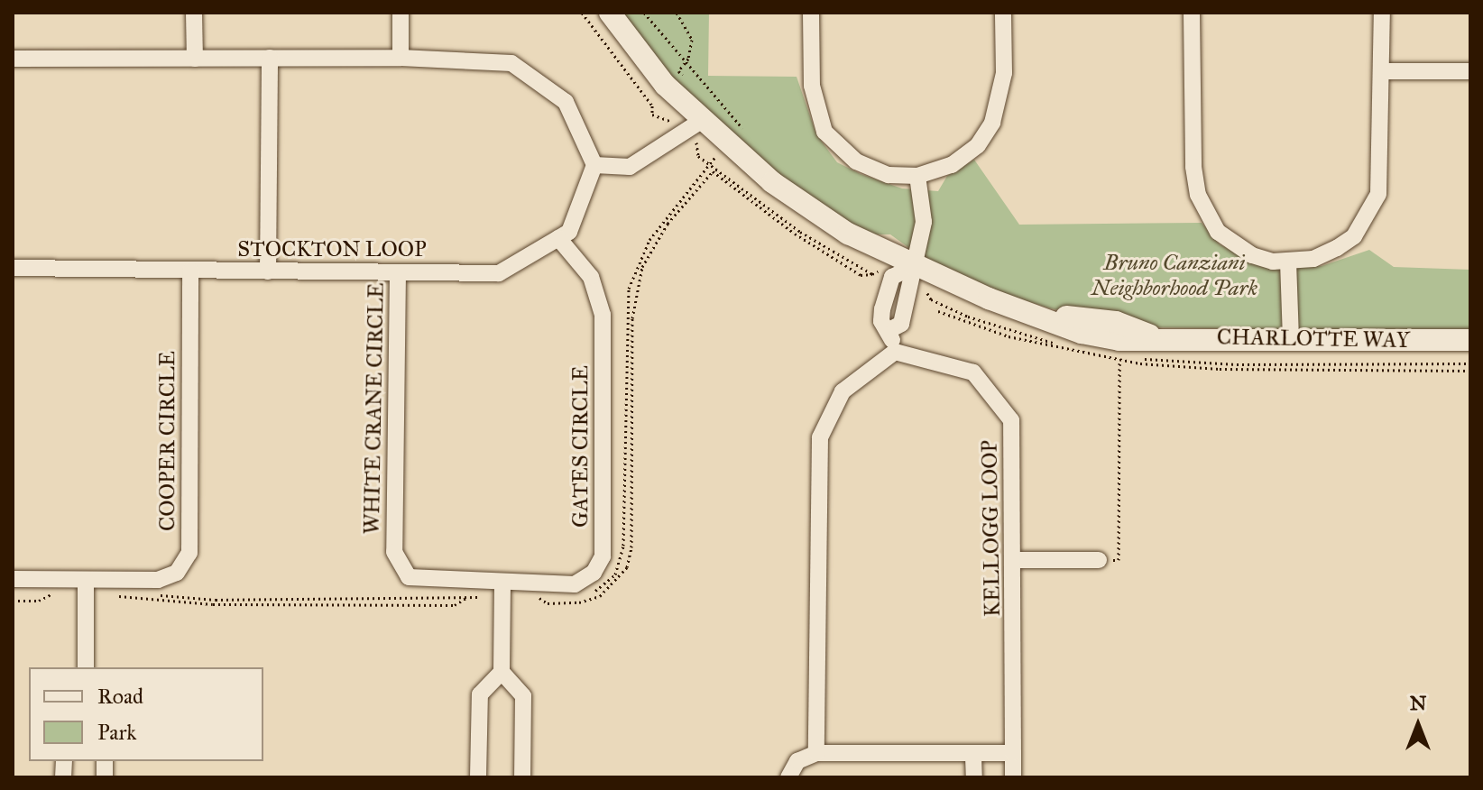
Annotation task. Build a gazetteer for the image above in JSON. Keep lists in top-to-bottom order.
{
  "streets": {
    "street": [
      "STOCKTON LOOP",
      "CHARLOTTE WAY",
      "WHITE CRANE CIRCLE",
      "COOPER CIRCLE",
      "GATES CIRCLE",
      "KELLOGG LOOP"
    ]
  },
  "crossings": [
    ["STOCKTON LOOP", "WHITE CRANE CIRCLE"],
    ["STOCKTON LOOP", "COOPER CIRCLE"],
    ["STOCKTON LOOP", "GATES CIRCLE"],
    ["WHITE CRANE CIRCLE", "GATES CIRCLE"]
  ],
  "parks": ["Bruno Canziani Neighborhood Park"],
  "legend": ["Road", "Park"],
  "north": "top"
}
